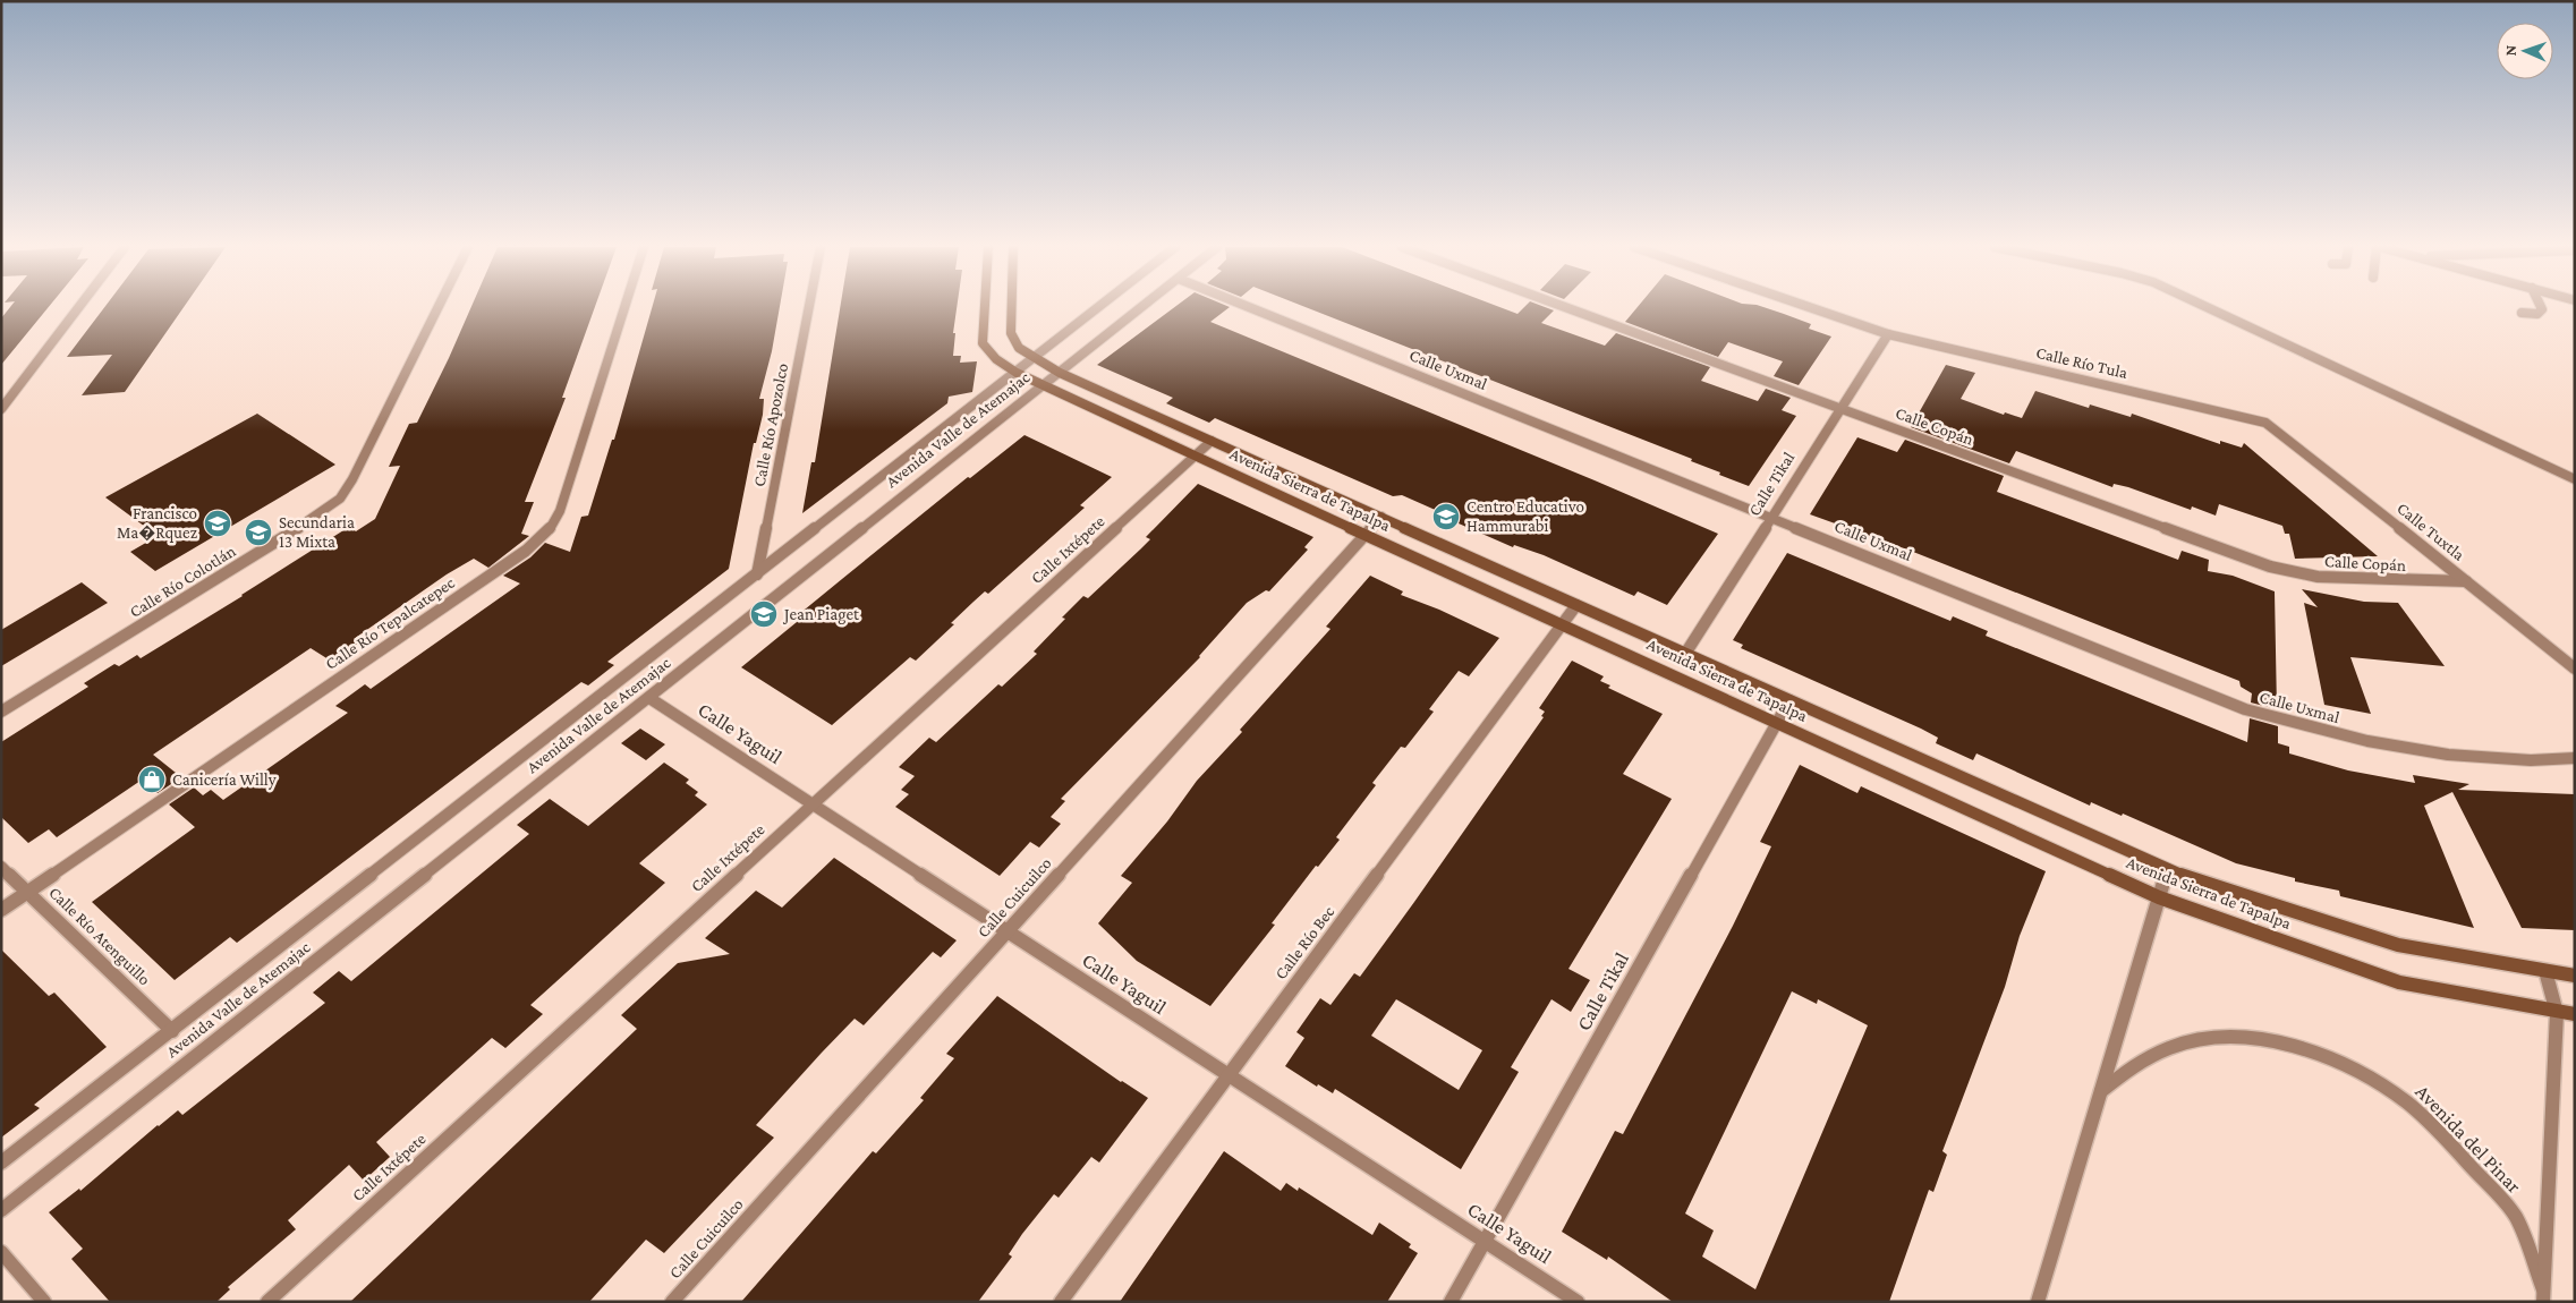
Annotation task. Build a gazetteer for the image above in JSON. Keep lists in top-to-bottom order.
{
  "streets": {
    "street": [
      "Calle Río Tula",
      "Calle Uxmal",
      "Calle Río Apozolco",
      "Calle Copán",
      "Avenida Valle de Atemajac",
      "Calle Tikal",
      "Avenida Sierra de Tapalpa",
      "Calle Tuxtla",
      "Calle Ixtépete",
      "Calle Río Colotlán",
      "Calle Río Tepalcatepec",
      "Calle Yaguil",
      "Calle Cuicuilco",
      "Calle Río Atenguillo",
      "Calle Río Bec",
      "Avenida del Pinar"
    ]
  },
  "crossings": [
    ["Calle Río Tula", "Calle Tikal"],
    ["Calle Río Tula", "Calle Tuxtla"],
    ["Calle Uxmal", "Calle Tikal"],
    ["Calle Río Apozolco", "Avenida Valle de Atemajac"],
    ["Calle Copán", "Calle Tikal"],
    ["Calle Copán", "Calle Tuxtla"],
    ["Avenida Valle de Atemajac", "Avenida Sierra de Tapalpa"],
    ["Avenida Valle de Atemajac", "Calle Yaguil"],
    ["Avenida Valle de Atemajac", "Calle Río Atenguillo"],
    ["Calle Tikal", "Avenida Sierra de Tapalpa"],
    ["Calle Tikal", "Calle Yaguil"],
    ["Avenida Sierra de Tapalpa", "Calle Ixtépete"],
    ["Avenida Sierra de Tapalpa", "Calle Cuicuilco"],
    ["Avenida Sierra de Tapalpa", "Calle Río Bec"],
    ["Avenida Sierra de Tapalpa", "Avenida del Pinar"],
    ["Calle Ixtépete", "Calle Yaguil"],
    ["Calle Río Tepalcatepec", "Calle Río Atenguillo"],
    ["Calle Yaguil", "Calle Cuicuilco"],
    ["Calle Yaguil", "Calle Río Bec"]
  ],
  "places": {
    "school or university": [
      "Centro Educativo Hammurabi",
      "Francisco Ma�Rquez",
      "Secundaria 13 Mixta",
      "Jean Piaget"
    ],
    "shop": ["Canicería Willy"]
  },
  "north": "left"
}
